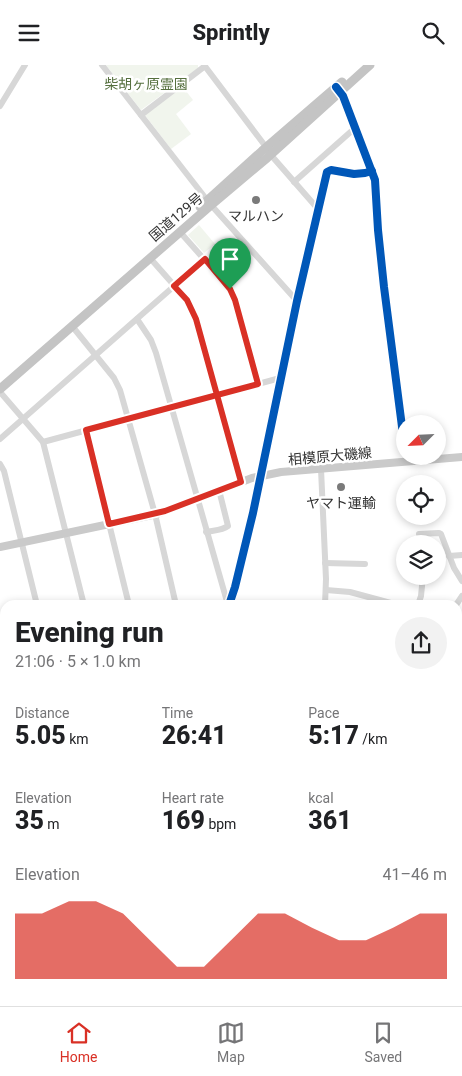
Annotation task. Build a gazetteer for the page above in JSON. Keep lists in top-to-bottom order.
{
  "streets": {
    "highway": ["国道129号"],
    "main road": ["相模原大磯線"]
  },
  "parks": ["柴胡ヶ原霊園"],
  "places": ["マルハン", "ヤマト運輸"],
  "north": "bottom left",
  "page": {
    "header": "Sprintly",
    "heading": ["Evening run", "21:06 · 5 × 1.0 km"],
    "stats": [
      ["Distance", "5.05 km"],
      ["Time", "26:41"],
      ["Pace", "5:17 /km"],
      ["Elevation", "35 m"],
      ["Heart rate", "169 bpm"],
      ["kcal", "361"]
    ],
    "chart": ["Elevation", "41–46 m"],
    "tabs": ["Home", "Map", "Saved"]
  }
}
